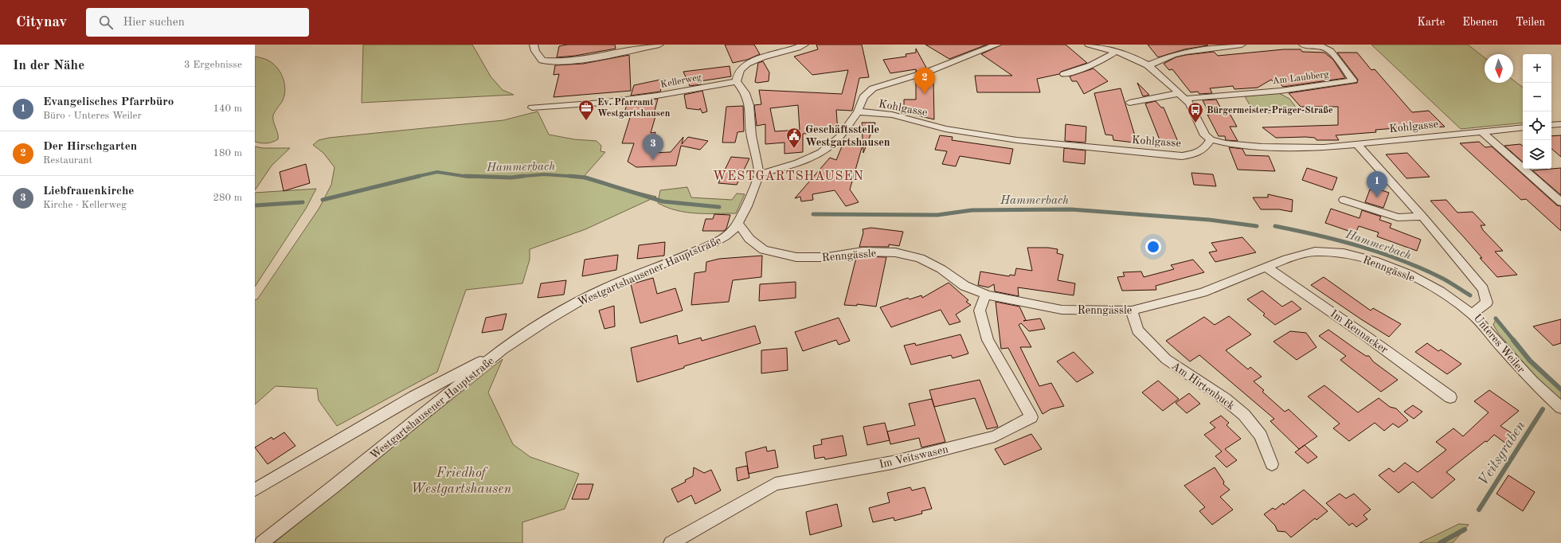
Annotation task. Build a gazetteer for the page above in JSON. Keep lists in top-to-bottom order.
{
  "streets": {
    "street": [
      "Am Laubberg",
      "Kellerweg",
      "Kohlgasse",
      "Renngässle",
      "Westgartshausener Hauptstraße",
      "Im Rennacker",
      "Unteres Weiler",
      "Am Hirtenbuck",
      "Im Veitswasen"
    ]
  },
  "crossings": [
    ["Kohlgasse", "Unteres Weiler"],
    ["Renngässle", "Westgartshausener Hauptstraße"],
    ["Renngässle", "Im Rennacker"],
    ["Renngässle", "Unteres Weiler"],
    ["Renngässle", "Am Hirtenbuck"],
    ["Renngässle", "Im Veitswasen"]
  ],
  "districts": ["WESTGARTSHAUSEN"],
  "water": ["Hammerbach", "Veitsgraben"],
  "parks": ["Friedhof Westgartshausen"],
  "places": {
    "office": ["Ev. Pfarramt Westgartshausen"],
    "bus stop": ["Bürgermeister-Präger-Straße"],
    "public building": ["Geschäftsstelle Westgartshausen"]
  },
  "north": "bottom",
  "page": {
    "header": "Citynav",
    "search": "Hier suchen",
    "nav": ["Karte", "Ebenen", "Teilen"],
    "heading": ["In der Nähe", "3 Ergebnisse"],
    "map_buttons": ["+", "−"],
    "pins": ["2", "3", "1"],
    "list": [
      {
        "mark": "1",
        "name": "Evangelisches Pfarrbüro",
        "note": "Büro · Unteres Weiler",
        "value": "140 m"
      },
      {
        "mark": "2",
        "name": "Der Hirschgarten",
        "note": "Restaurant",
        "value": "180 m"
      },
      {
        "mark": "3",
        "name": "Liebfrauenkirche",
        "note": "Kirche · Kellerweg",
        "value": "280 m"
      }
    ]
  }
}
